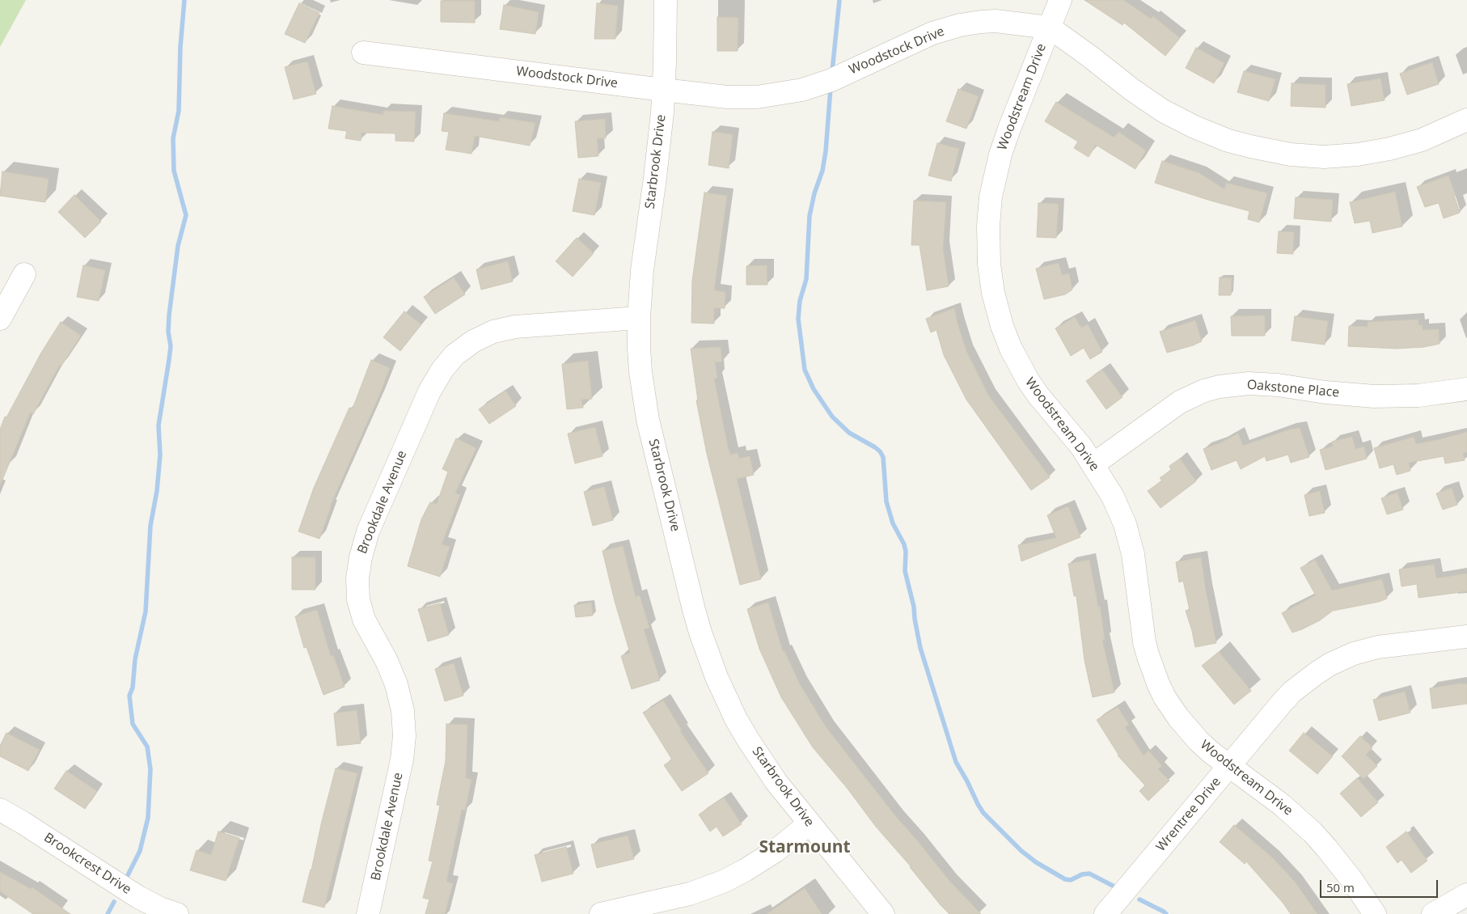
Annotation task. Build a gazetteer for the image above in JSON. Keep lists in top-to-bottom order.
{
  "streets": {
    "street": [
      "Woodstock Drive",
      "Woodstream Drive",
      "Starbrook Drive",
      "Oakstone Place",
      "Brookdale Avenue",
      "Wrentree Drive",
      "Brookcrest Drive"
    ]
  },
  "crossings": [
    ["Woodstock Drive", "Woodstream Drive"],
    ["Woodstock Drive", "Starbrook Drive"],
    ["Woodstream Drive", "Oakstone Place"],
    ["Woodstream Drive", "Wrentree Drive"],
    ["Starbrook Drive", "Brookdale Avenue"]
  ],
  "districts": ["Starmount"],
  "scale_bar": "50 m"
}
